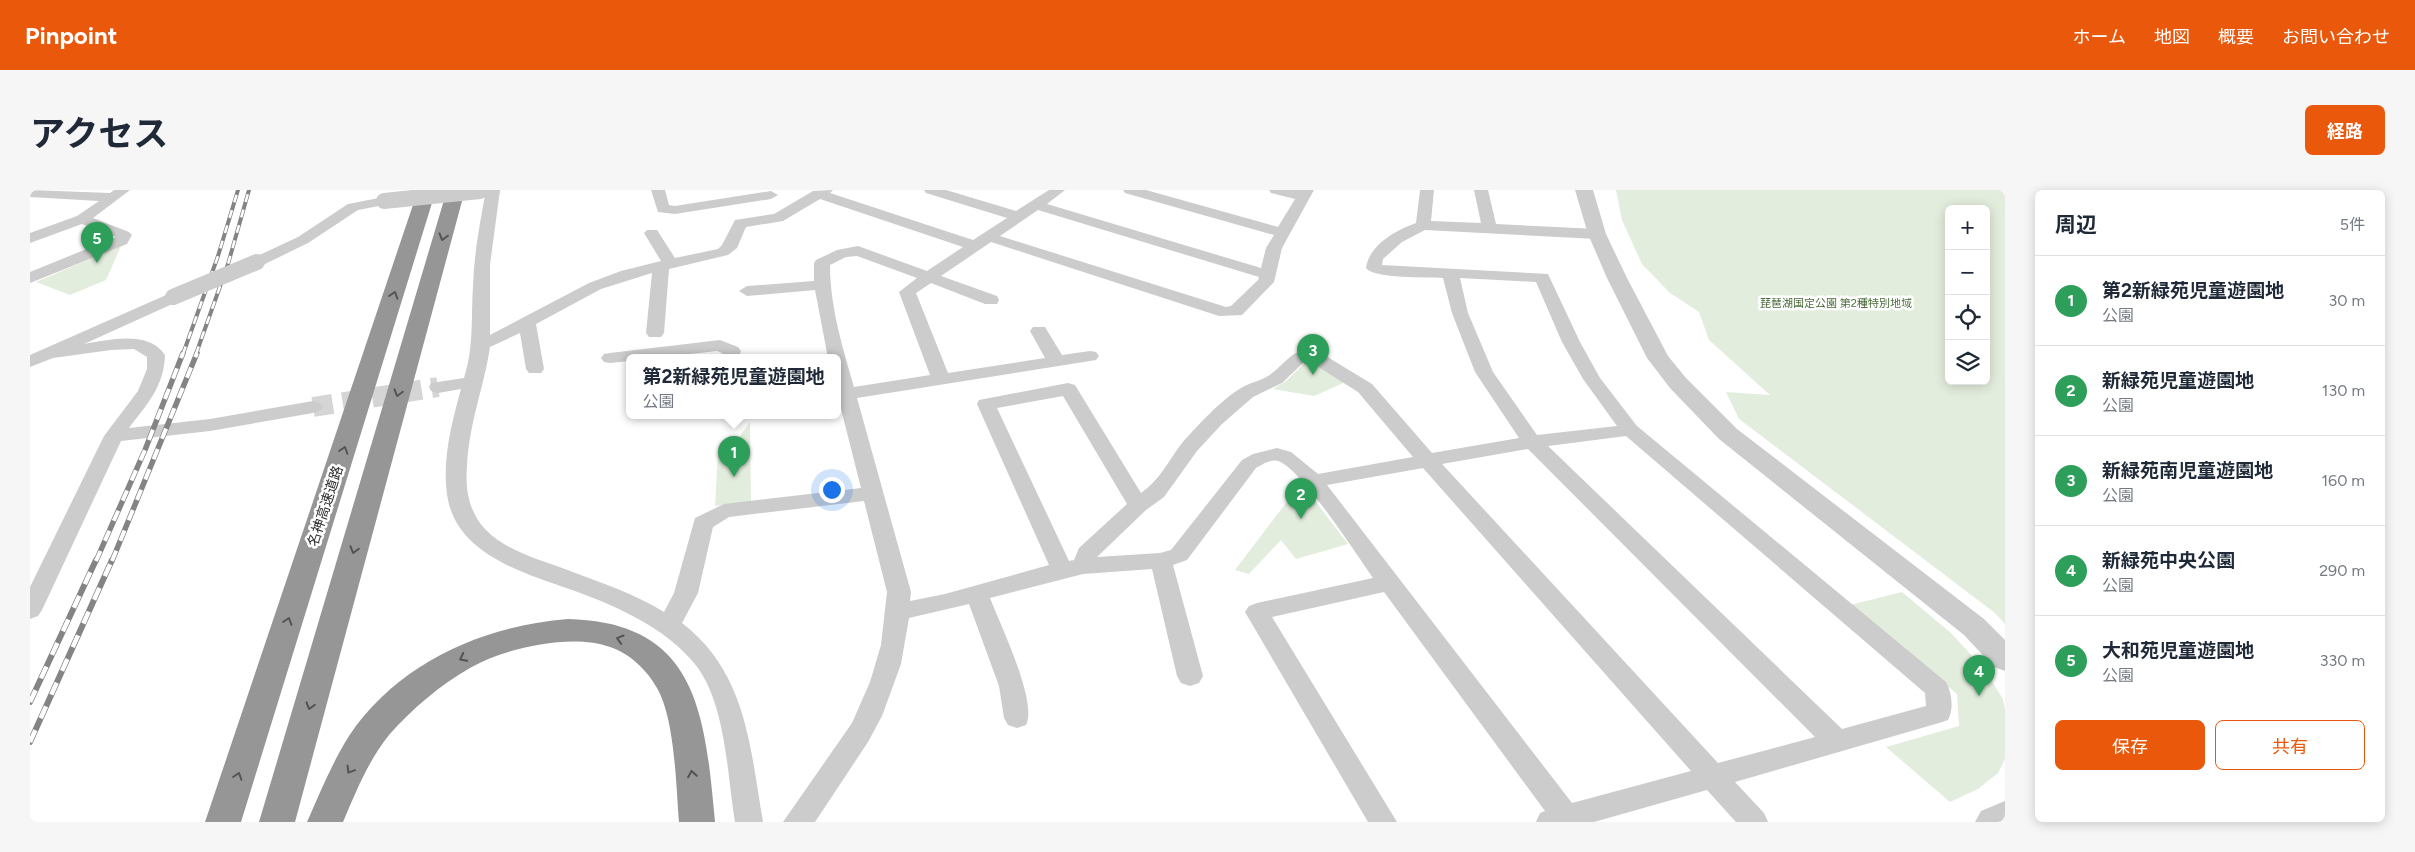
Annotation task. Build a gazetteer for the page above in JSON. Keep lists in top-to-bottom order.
{
  "streets": {
    "highway": ["名神高速道路"]
  },
  "parks": ["琵琶湖国定公園 第2種特別地域"],
  "page": {
    "header": "Pinpoint",
    "nav": [
      "ホーム",
      "地図",
      "概要",
      "お問い合わせ"
    ],
    "title": "アクセス",
    "buttons": [
      "経路",
      ["保存", "共有"]
    ],
    "heading": ["周辺", "5件"],
    "map_buttons": ["+", "−"],
    "pins": [
      "5",
      "3",
      "1",
      "2",
      "4"
    ],
    "list": [
      {
        "mark": "1",
        "name": "第2新緑苑児童遊園地",
        "note": "公園",
        "value": "30 m"
      },
      {
        "mark": "2",
        "name": "新緑苑児童遊園地",
        "note": "公園",
        "value": "130 m"
      },
      {
        "mark": "3",
        "name": "新緑苑南児童遊園地",
        "note": "公園",
        "value": "160 m"
      },
      {
        "mark": "4",
        "name": "新緑苑中央公園",
        "note": "公園",
        "value": "290 m"
      },
      {
        "mark": "5",
        "name": "大和苑児童遊園地",
        "note": "公園",
        "value": "330 m"
      }
    ],
    "popup": ["第2新緑苑児童遊園地", "公園"]
  }
}
